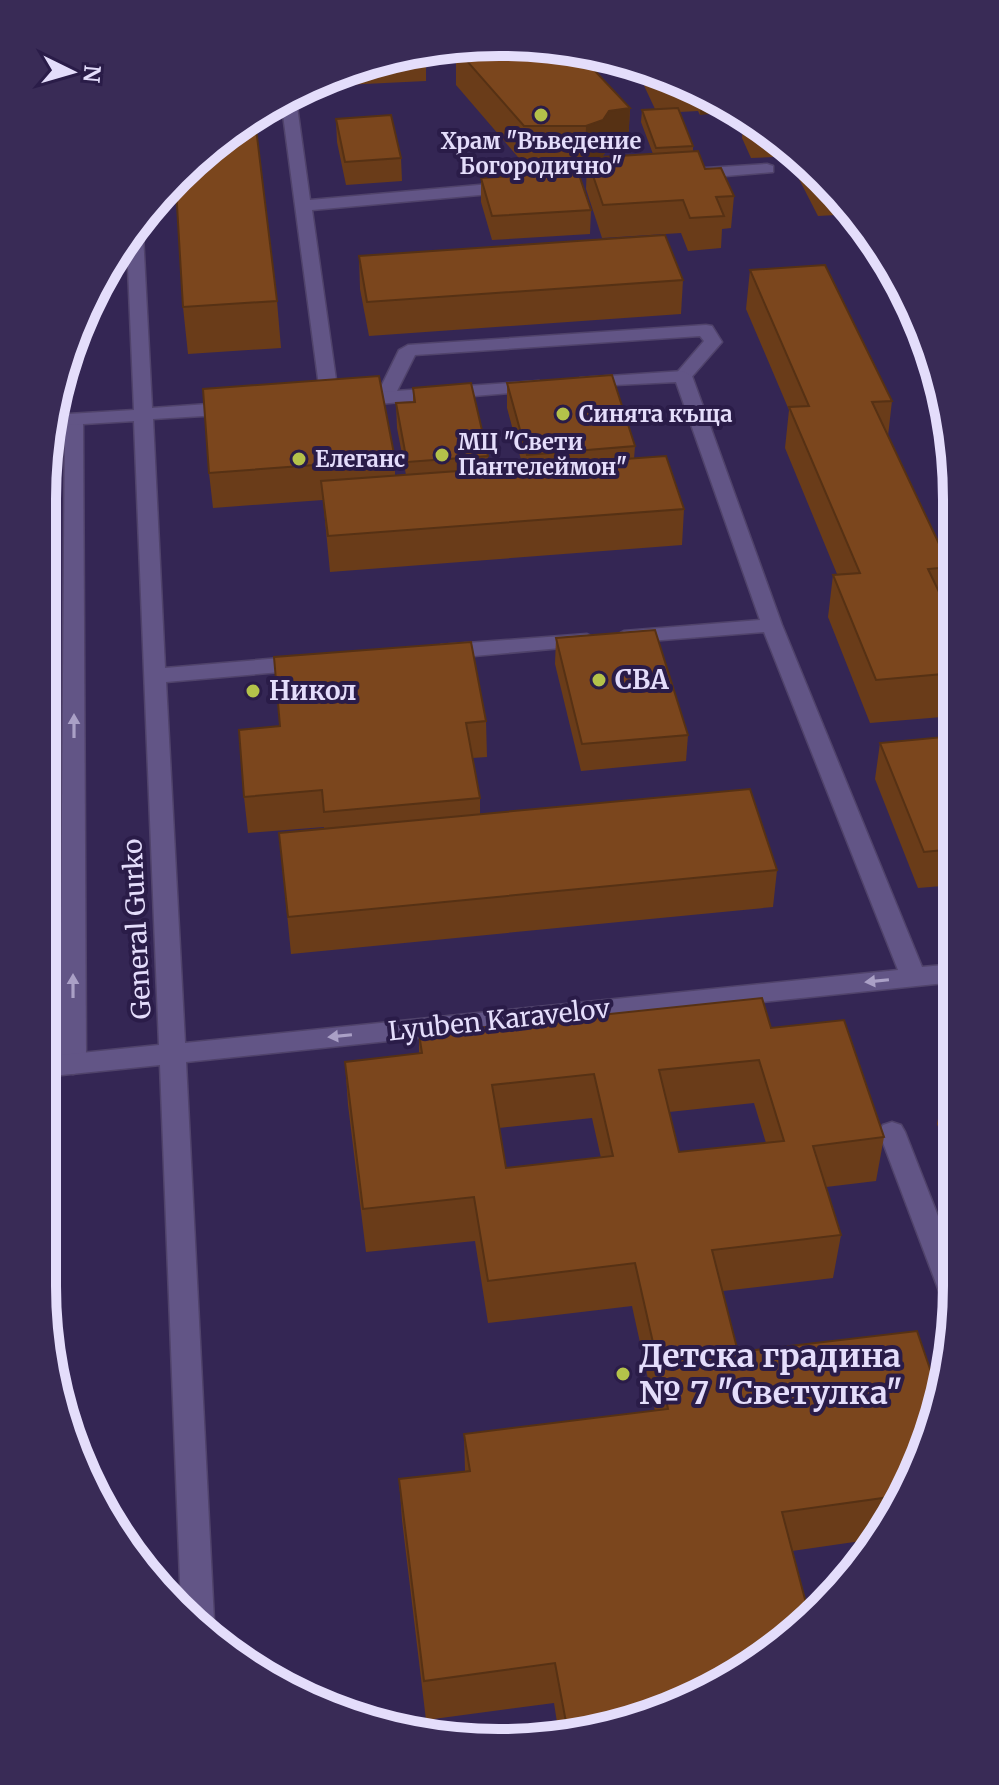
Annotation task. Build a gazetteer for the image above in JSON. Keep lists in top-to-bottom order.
{
  "streets": {
    "street": ["General Gurko", "Lyuben Karavelov"]
  },
  "crossings": [
    ["General Gurko", "Lyuben Karavelov"]
  ],
  "one_way": ["Lyuben Karavelov"],
  "places": [
    "Храм \"Въведение Богородично\"",
    "Синята къща",
    "МЦ \"Свети Пантелеймон\"",
    "Елеганс",
    "CBA",
    "Никол",
    "Детска градина № 7 \"Светулка\""
  ],
  "north": "right"
}
